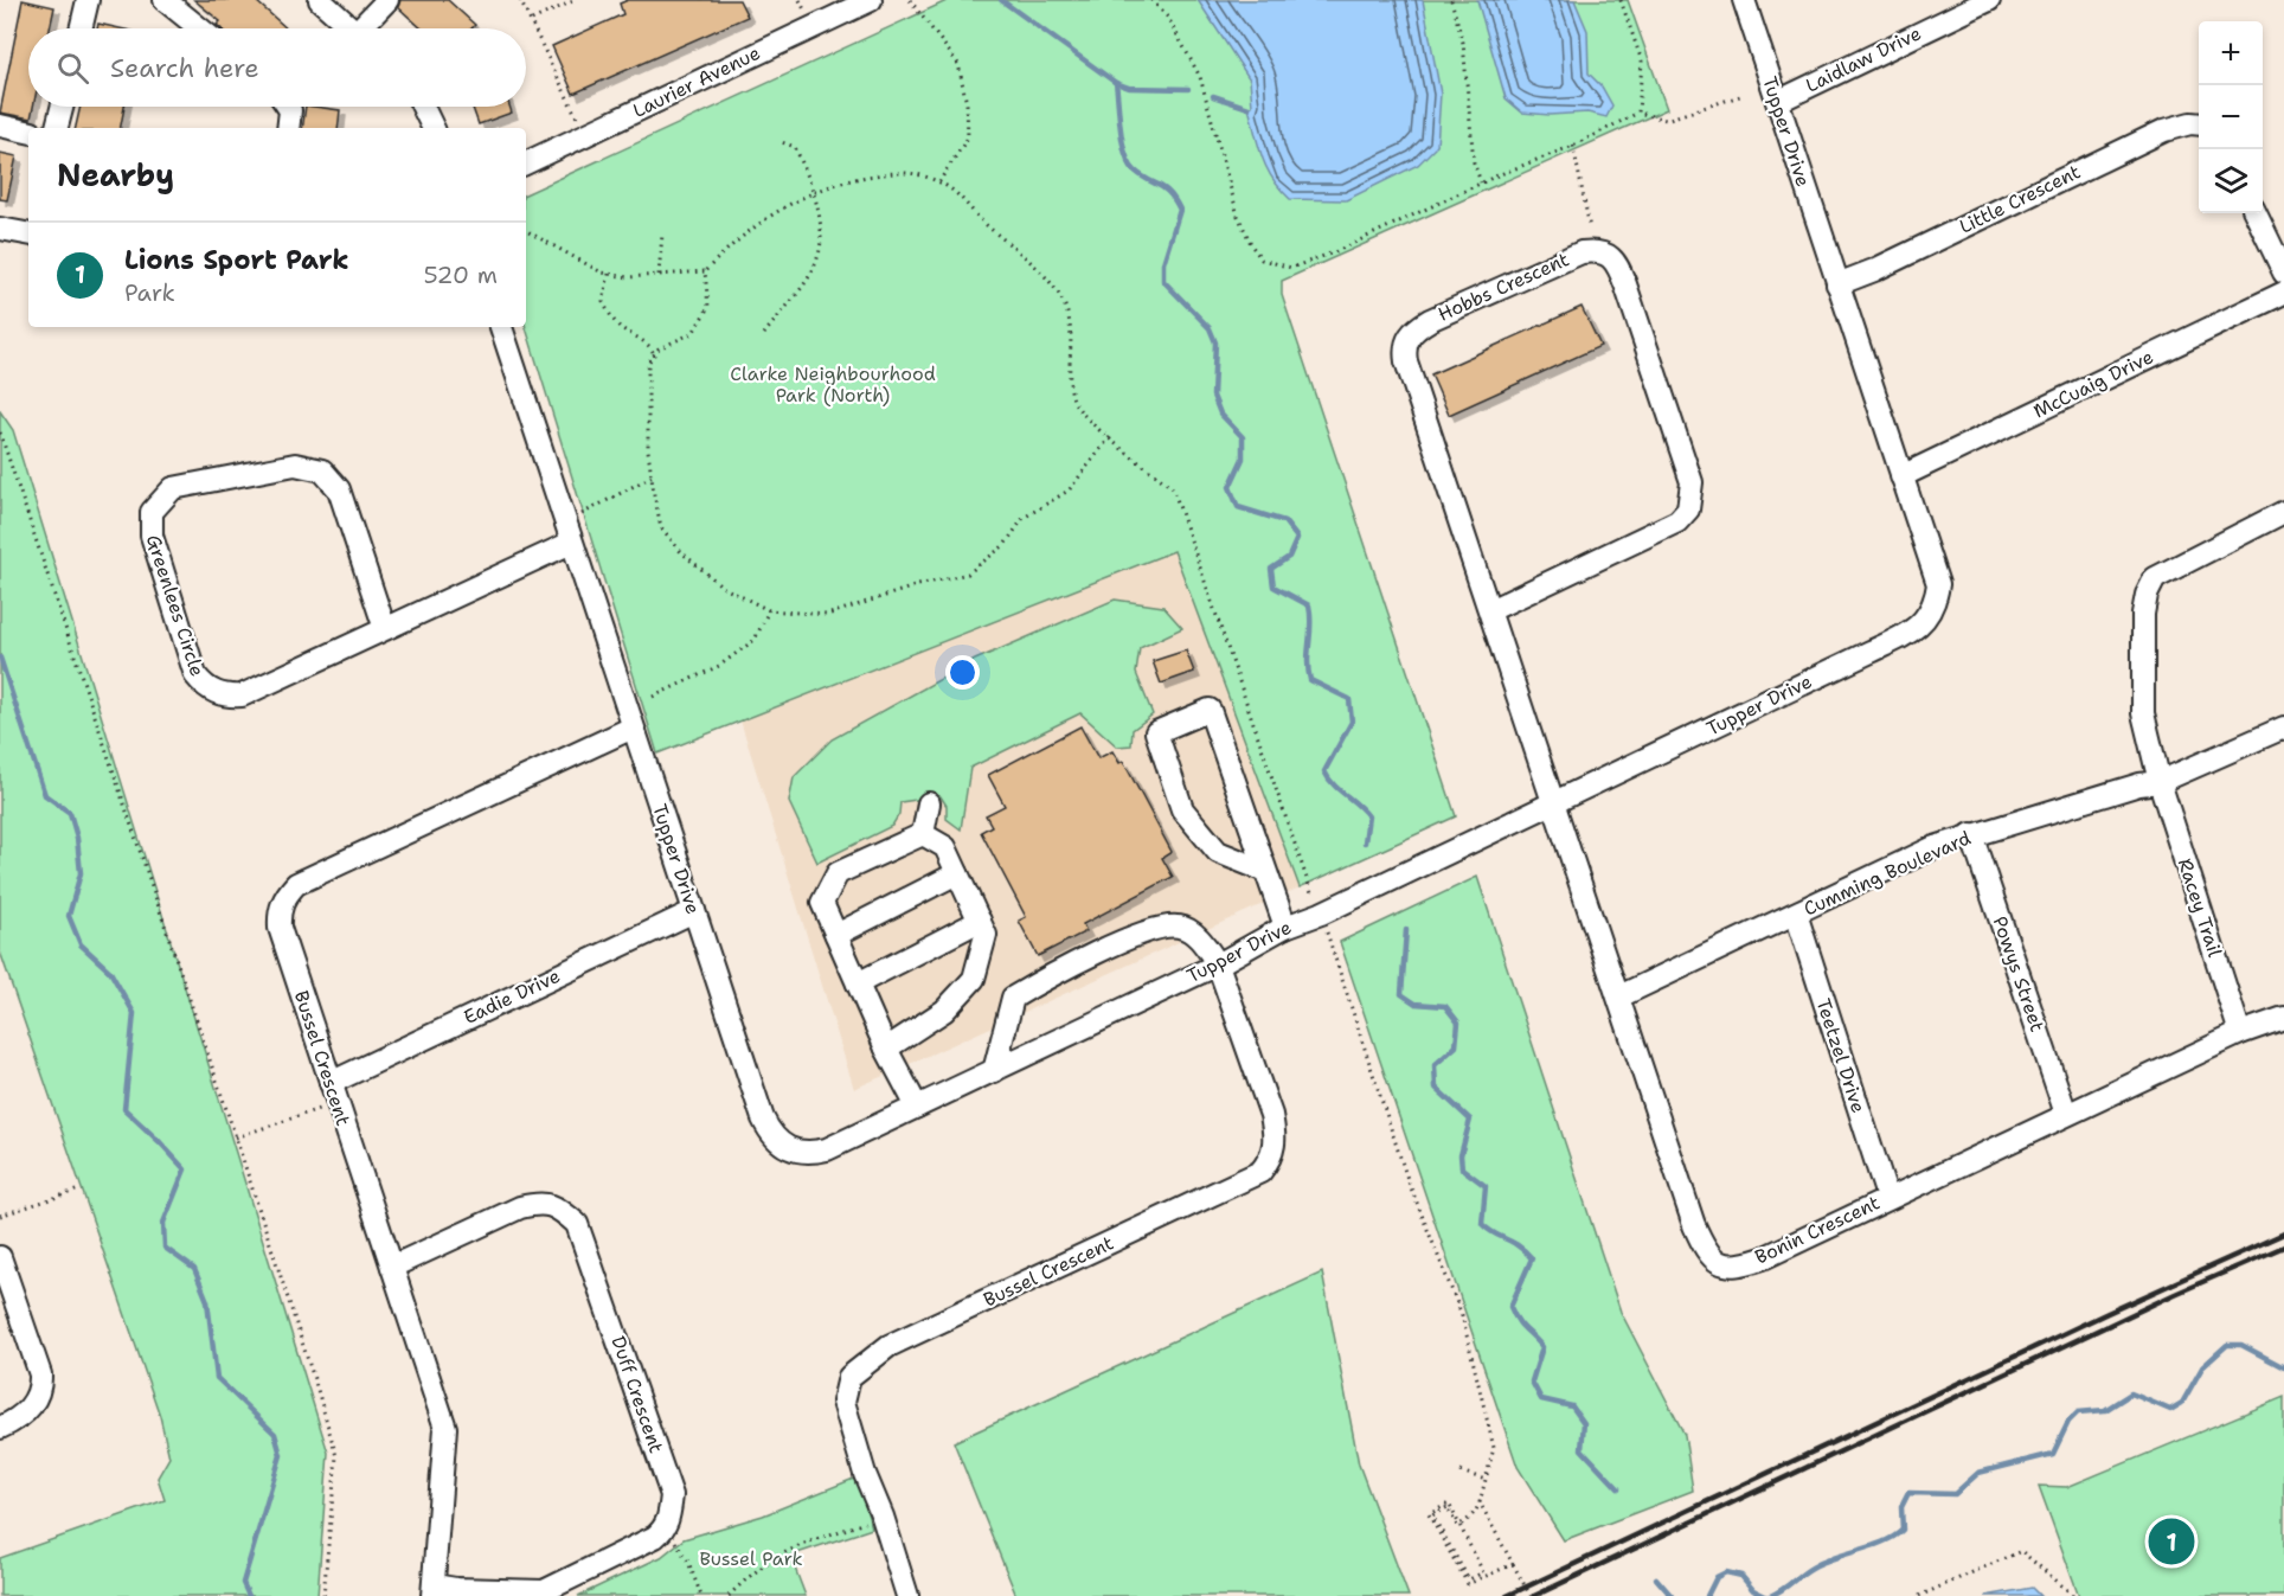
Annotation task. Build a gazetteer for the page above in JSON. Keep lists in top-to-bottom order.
{
  "streets": {
    "street": [
      "Laidlaw Drive",
      "Laurier Avenue",
      "Tupper Drive",
      "Little Crescent",
      "Hobbs Crescent",
      "McCuaig Drive",
      "Greenlees Circle",
      "Cumming Boulevard",
      "Racey Trail",
      "Powys Street",
      "Eadie Drive",
      "Teetzel Drive",
      "Bussel Crescent",
      "Bonin Crescent",
      "Duff Crescent"
    ]
  },
  "crossings": [
    ["Laidlaw Drive", "Tupper Drive"],
    ["Tupper Drive", "Little Crescent"],
    ["Tupper Drive", "Hobbs Crescent"],
    ["Tupper Drive", "McCuaig Drive"],
    ["Tupper Drive", "Greenlees Circle"],
    ["Tupper Drive", "Eadie Drive"],
    ["Tupper Drive", "Bussel Crescent"],
    ["Tupper Drive", "Bonin Crescent"],
    ["Hobbs Crescent", "Bonin Crescent"],
    ["Cumming Boulevard", "Racey Trail"],
    ["Cumming Boulevard", "Powys Street"],
    ["Cumming Boulevard", "Teetzel Drive"],
    ["Cumming Boulevard", "Bonin Crescent"],
    ["Racey Trail", "Bonin Crescent"],
    ["Powys Street", "Bonin Crescent"],
    ["Eadie Drive", "Bussel Crescent"],
    ["Teetzel Drive", "Bonin Crescent"],
    ["Bussel Crescent", "Duff Crescent"]
  ],
  "parks": ["Clarke Neighbourhood Park (North)", "Bussel Park"],
  "page": {
    "map_buttons": ["+", "−"],
    "search": "Search here",
    "heading": "Nearby",
    "list": [
      {
        "mark": "1",
        "name": "Lions Sport Park",
        "note": "Park",
        "value": "520 m"
      }
    ],
    "pins": "1"
  }
}
